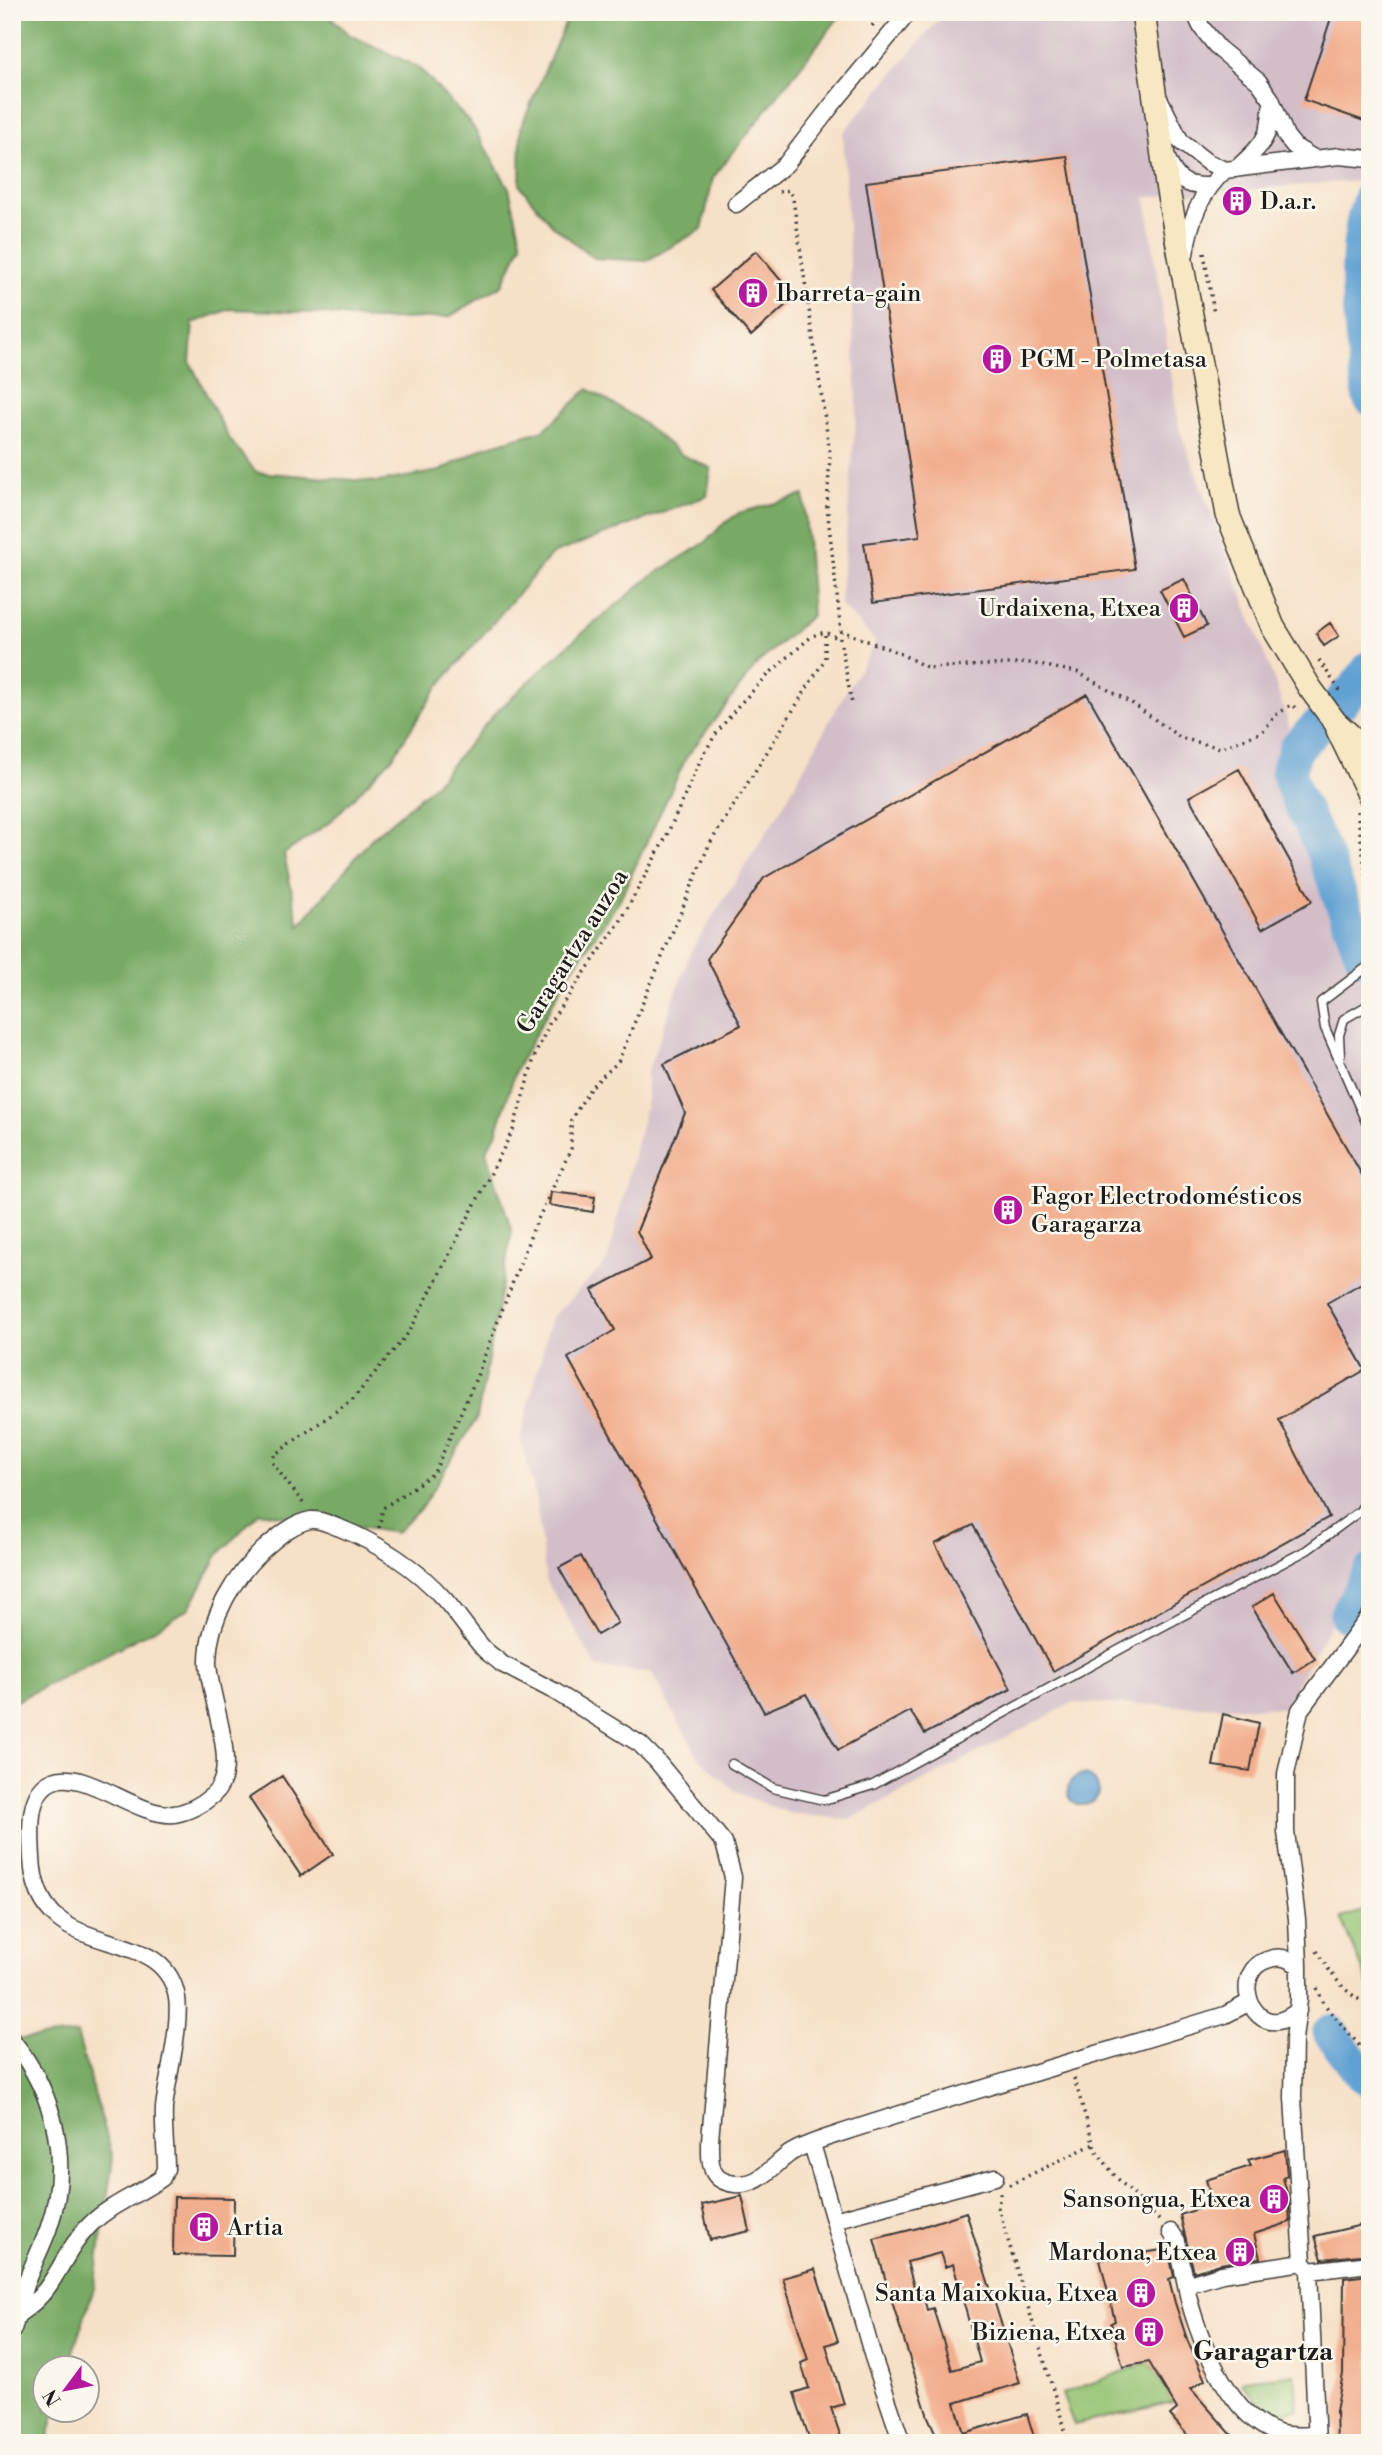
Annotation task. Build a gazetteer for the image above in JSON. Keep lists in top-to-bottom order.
{
  "streets": {
    "path": ["Garagartza auzoa"]
  },
  "districts": ["Garagartza"],
  "places": {
    "building": [
      "D.a.r.",
      "Ibarreta-gain",
      "PGM - Polmetasa",
      "Urdaixena, Etxea",
      "Fagor Electrodomésticos Garagarza",
      "Sansongua, Etxea",
      "Artia",
      "Mardona, Etxea",
      "Santa Maixokua, Etxea",
      "Biziena, Etxea"
    ]
  },
  "north": "bottom left"
}
